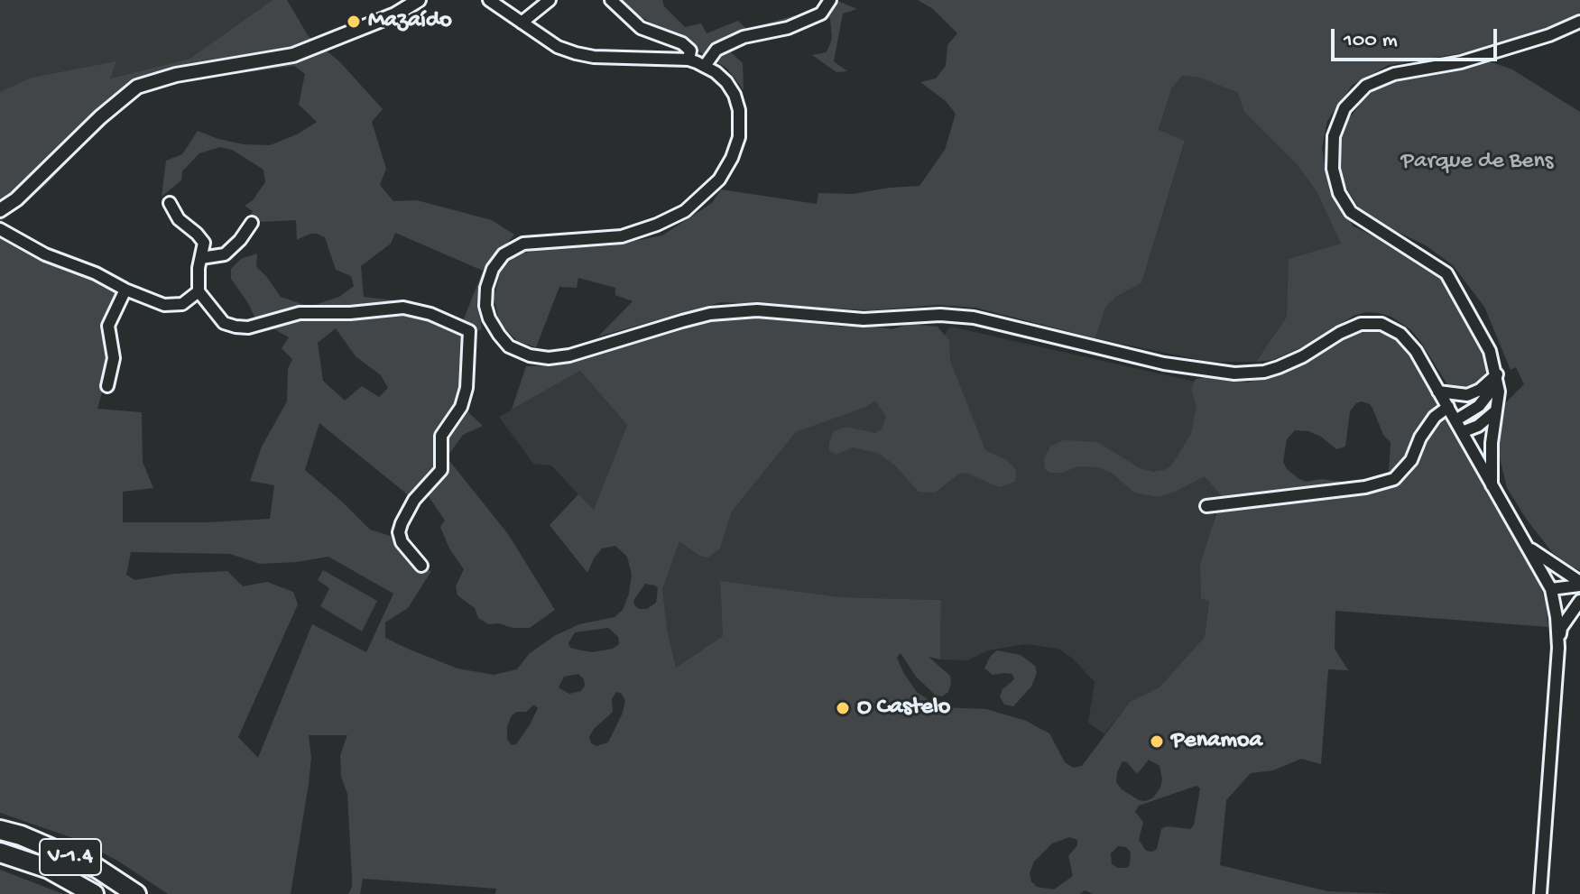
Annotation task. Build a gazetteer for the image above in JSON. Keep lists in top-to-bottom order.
{
  "streets": {
    "highway": ["V-1.4"]
  },
  "parks": ["Parque de Bens"],
  "places": ["Mazaído", "O Castelo", "Penamoa"],
  "scale_bar": "100 m"
}
